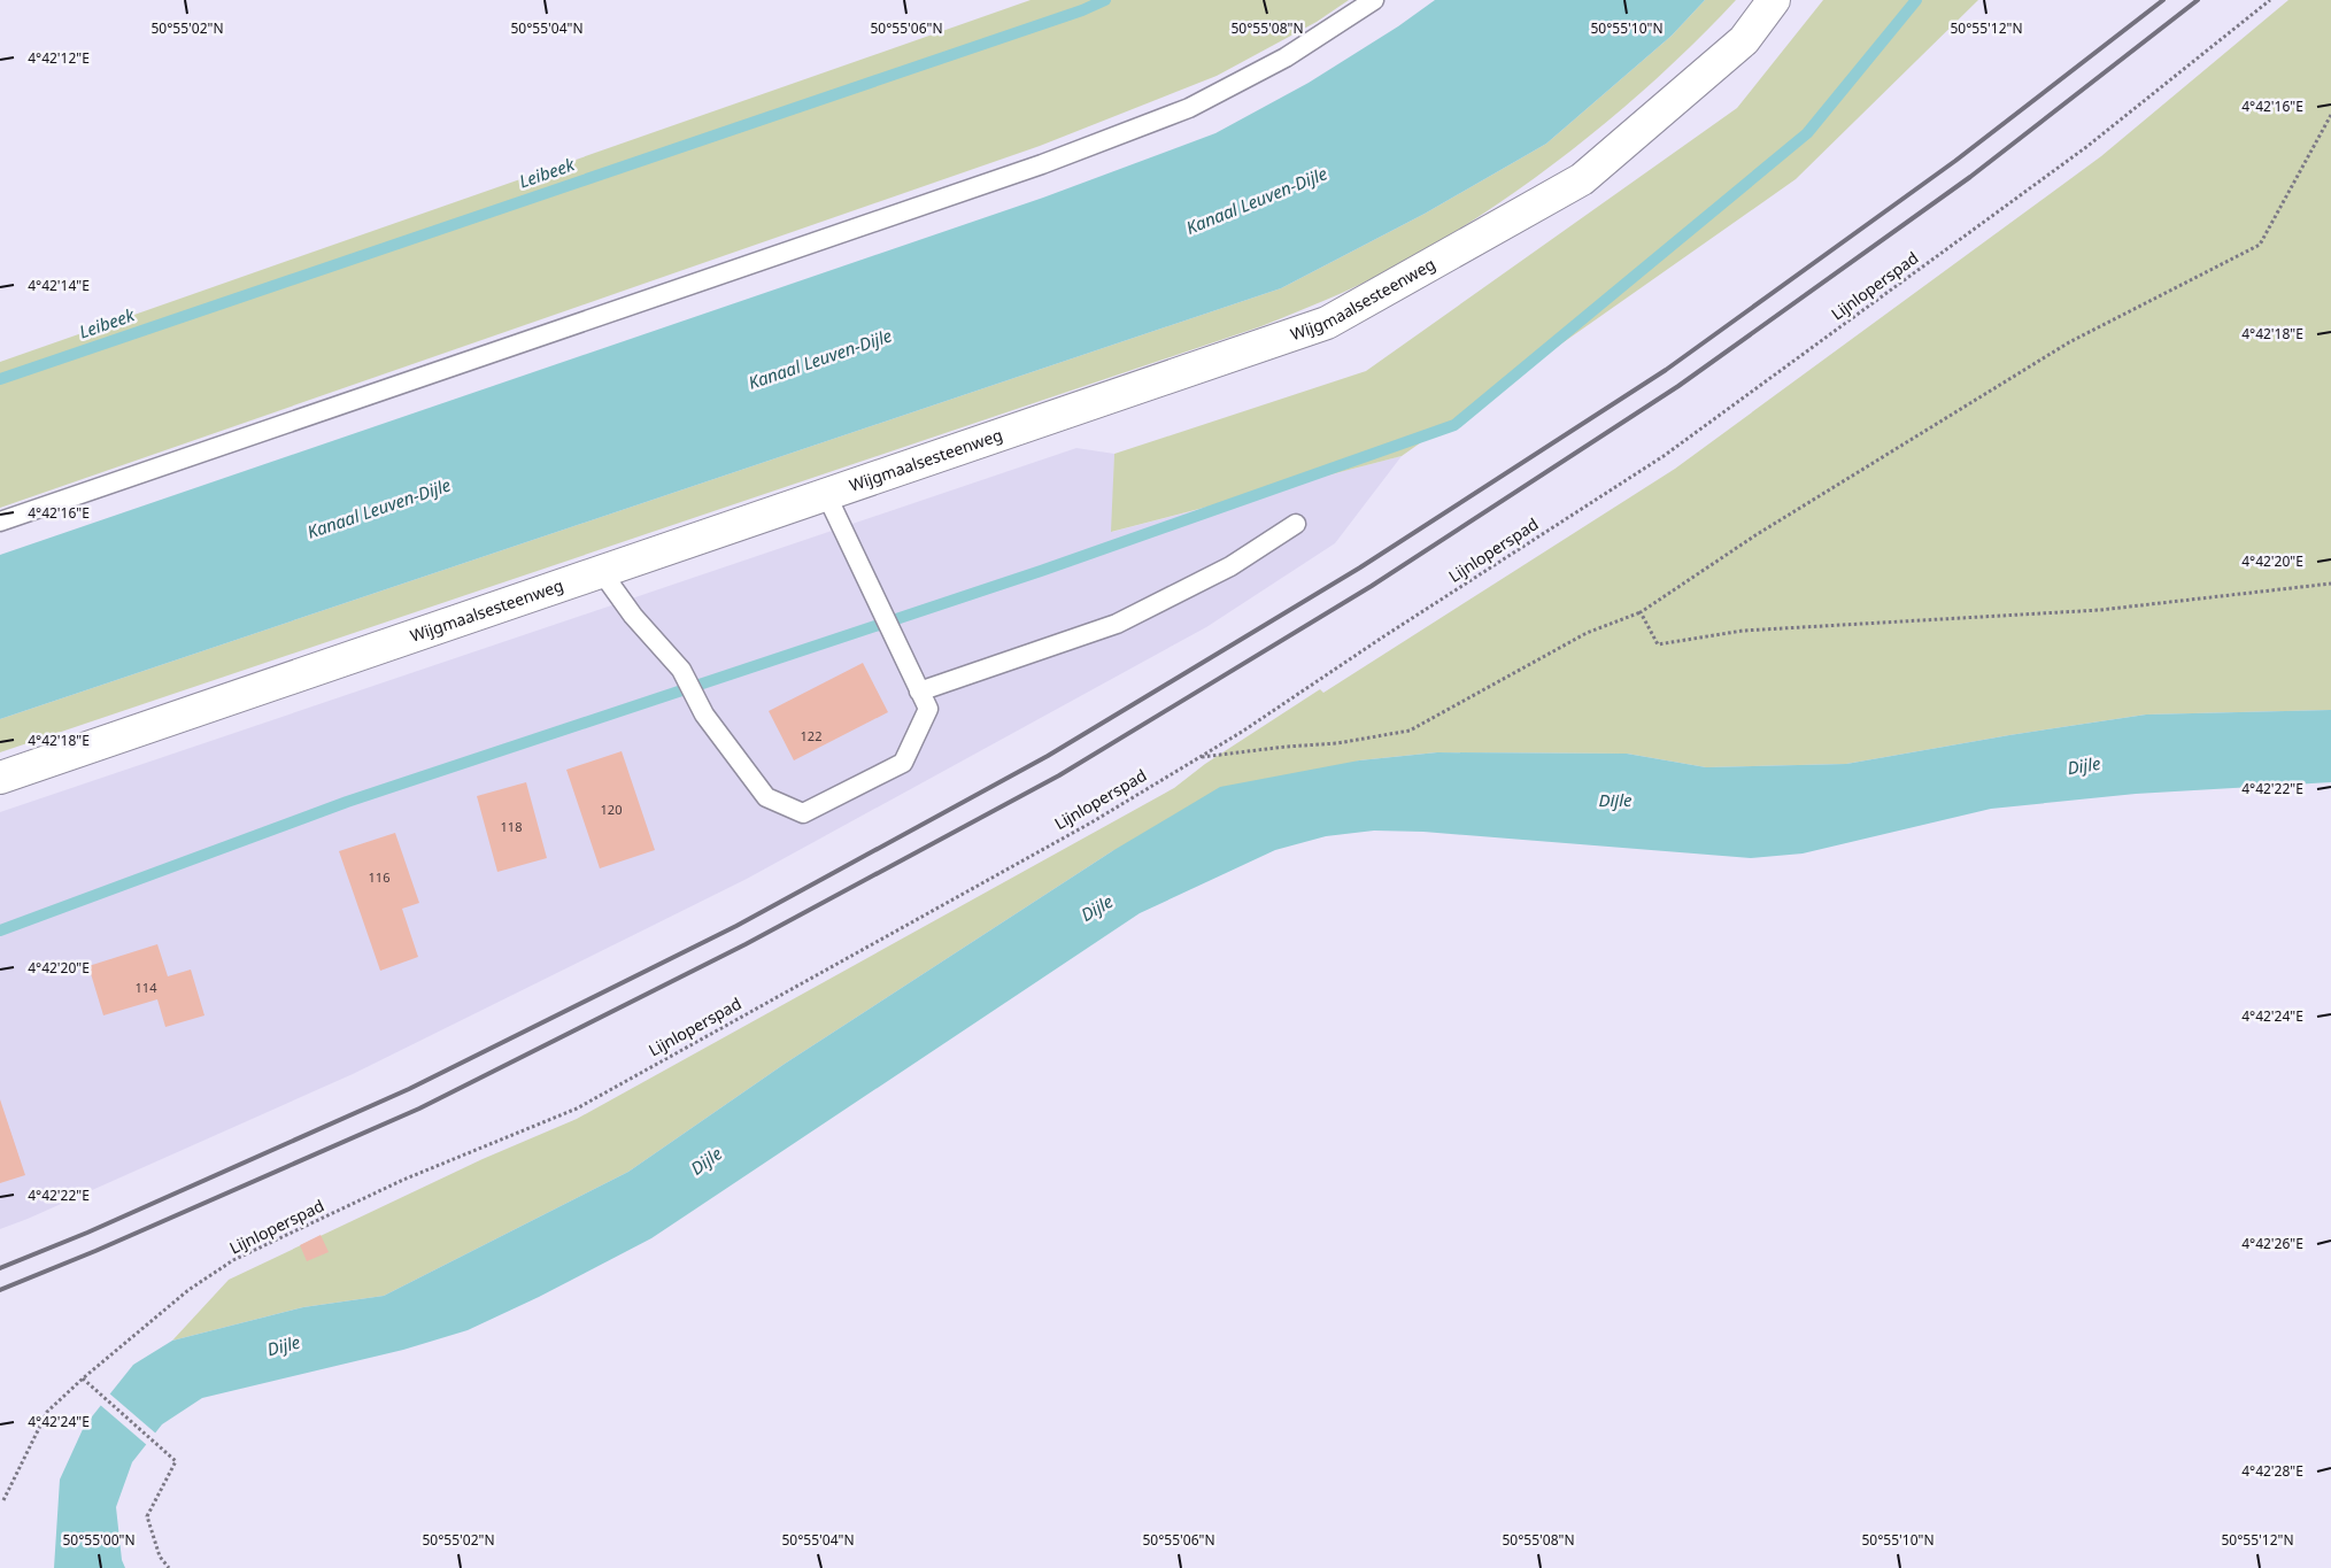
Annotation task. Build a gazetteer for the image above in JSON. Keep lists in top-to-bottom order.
{
  "streets": {
    "street": ["Wijgmaalsesteenweg"],
    "path": ["Lijnloperspad"]
  },
  "water": ["Leibeek", "Kanaal Leuven-Dijle", "Dijle"],
  "house_numbers": [
    "122",
    "120",
    "118",
    "116",
    "114"
  ],
  "coordinates": [
    "50°55'02\"N",
    "50°55'04\"N",
    "50°55'06\"N",
    "50°55'08\"N",
    "50°55'10\"N",
    "50°55'12\"N",
    "4°42'12\"E",
    "4°42'16\"E",
    "4°42'14\"E",
    "4°42'18\"E",
    "4°42'20\"E",
    "4°42'22\"E",
    "4°42'24\"E",
    "4°42'26\"E",
    "4°42'28\"E",
    "50°55'00\"N"
  ]
}
